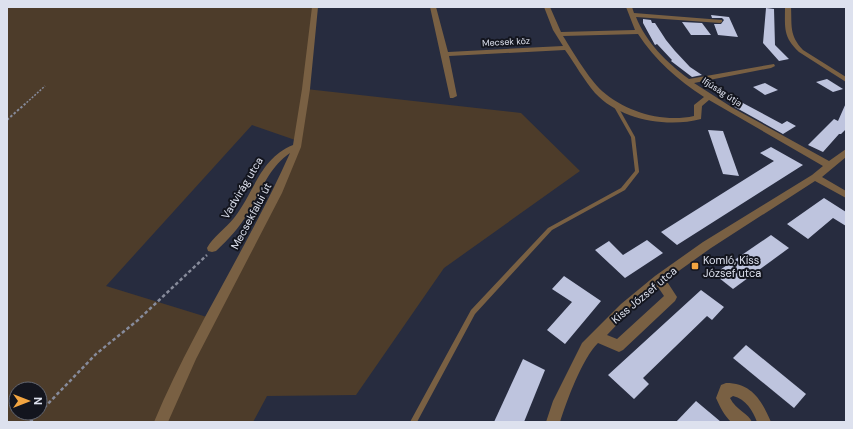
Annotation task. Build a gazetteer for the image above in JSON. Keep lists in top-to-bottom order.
{
  "streets": {
    "street": [
      "Mecsek köz",
      "Ifjúság útja",
      "Vadvirág utca",
      "Mecsekfalui út",
      "Kiss József utca"
    ]
  },
  "crossings": [
    ["Ifjúság útja", "Kiss József utca"],
    ["Vadvirág utca", "Mecsekfalui út"]
  ],
  "places": {
    "transit": ["Komló, Kiss József utca"]
  },
  "north": "right"
}
